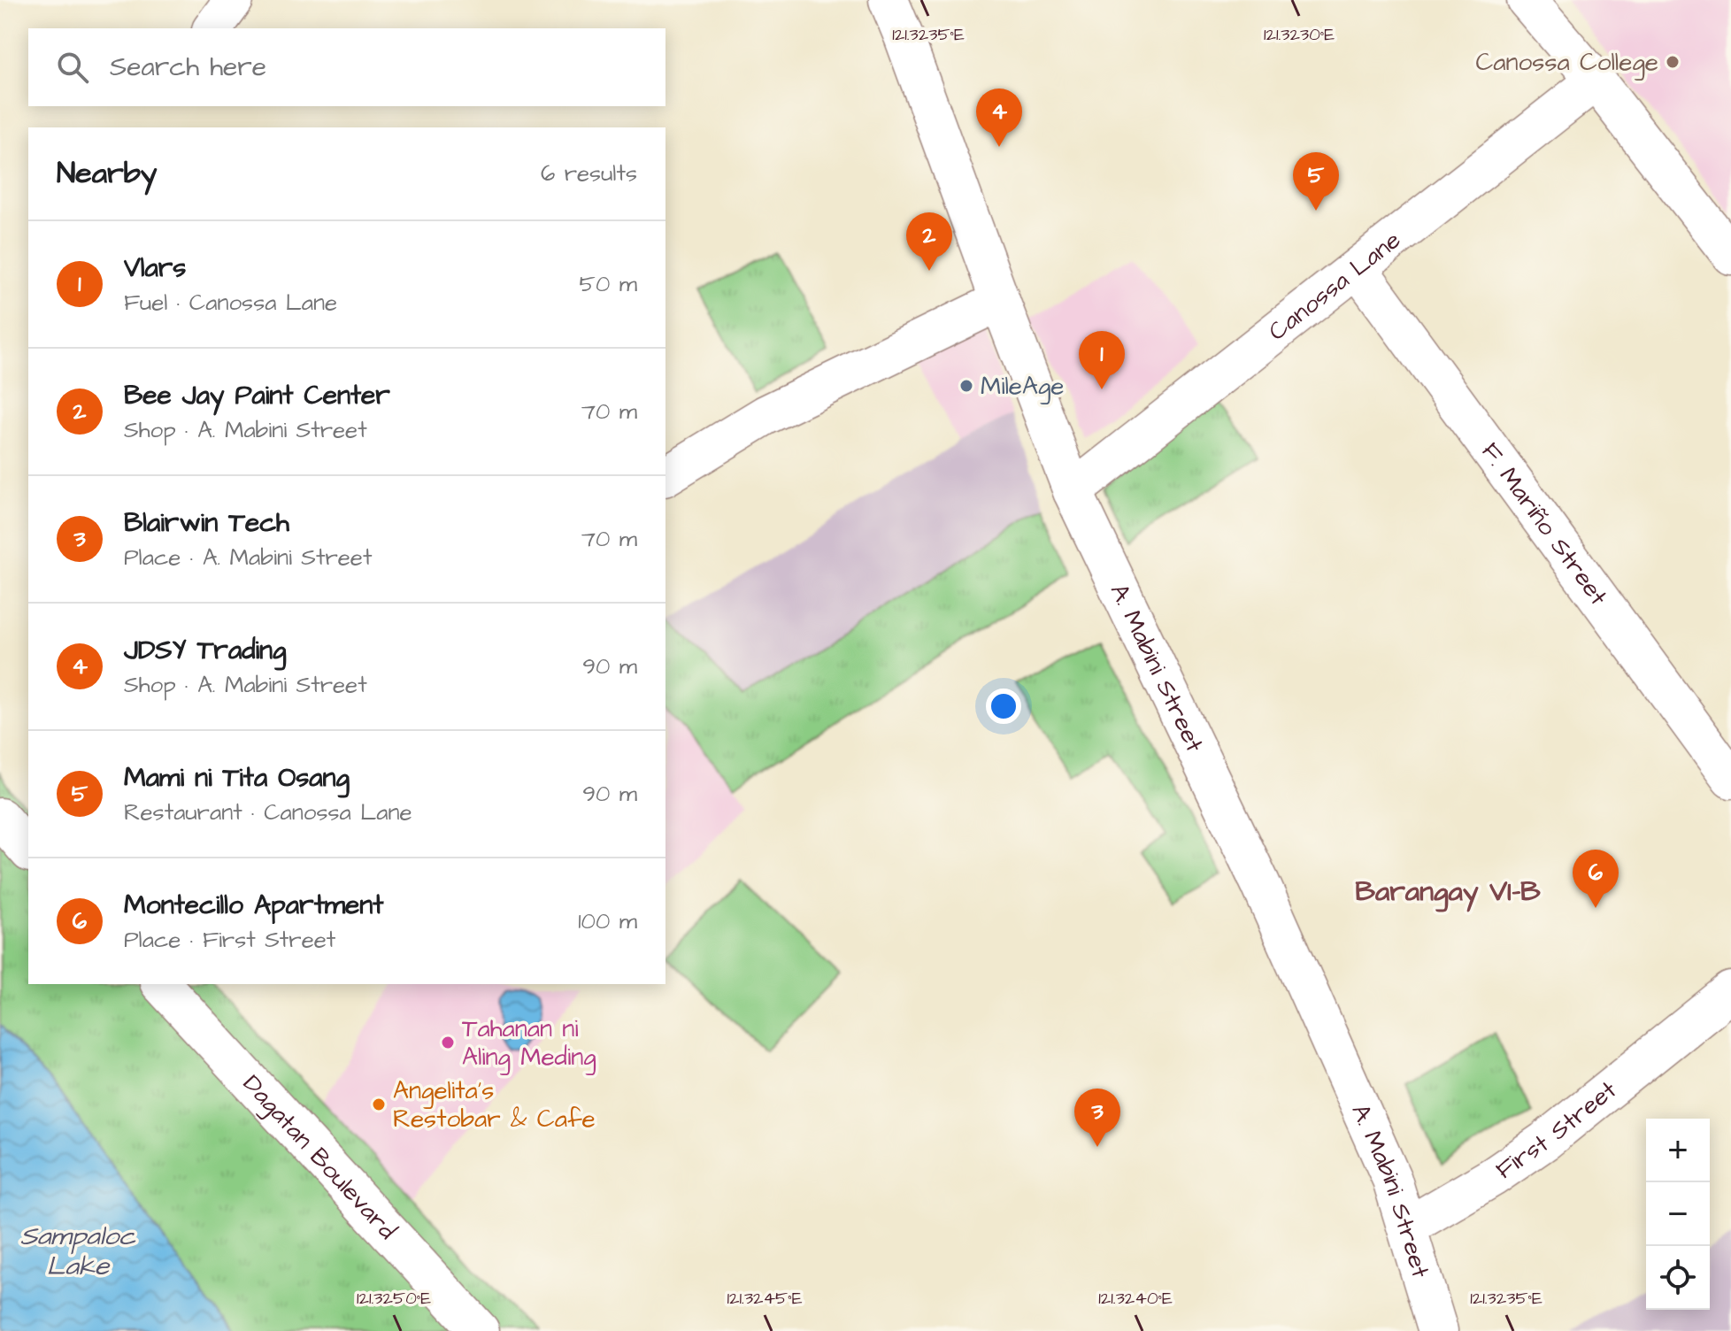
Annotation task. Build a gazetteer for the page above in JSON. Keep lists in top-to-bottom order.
{
  "streets": {
    "street": [
      "Canossa Lane",
      "F. Mariño Street",
      "A. Mabini Street",
      "First Street",
      "Dagatan Boulevard"
    ]
  },
  "crossings": [
    ["Canossa Lane", "F. Mariño Street"],
    ["Canossa Lane", "A. Mabini Street"],
    ["A. Mabini Street", "First Street"]
  ],
  "districts": ["Barangay VI-B"],
  "water": ["Sampaloc Lake"],
  "places": [
    "Canossa College",
    "MileAge",
    "Tahanan ni Aling Meding",
    "Angelita's Restobar & Cafe"
  ],
  "page": {
    "search": "Search here",
    "pins": [
      "4",
      "5",
      "2",
      "1",
      "6",
      "3"
    ],
    "heading": ["Nearby", "6 results"],
    "list": [
      {
        "mark": "1",
        "name": "Vlars",
        "note": "Fuel · Canossa Lane",
        "value": "50 m"
      },
      {
        "mark": "2",
        "name": "Bee Jay Paint Center",
        "note": "Shop · A. Mabini Street",
        "value": "70 m"
      },
      {
        "mark": "3",
        "name": "Blairwin Tech",
        "note": "Place · A. Mabini Street",
        "value": "70 m"
      },
      {
        "mark": "4",
        "name": "JDSY Trading",
        "note": "Shop · A. Mabini Street",
        "value": "90 m"
      },
      {
        "mark": "5",
        "name": "Mami ni Tita Osang",
        "note": "Restaurant · Canossa Lane",
        "value": "90 m"
      },
      {
        "mark": "6",
        "name": "Montecillo Apartment",
        "note": "Place · First Street",
        "value": "100 m"
      }
    ],
    "map_buttons": ["+", "−"]
  },
  "coordinates": [
    "121.3235°E",
    "121.3230°E",
    "121.3250°E",
    "121.3245°E",
    "121.3240°E"
  ]
}
